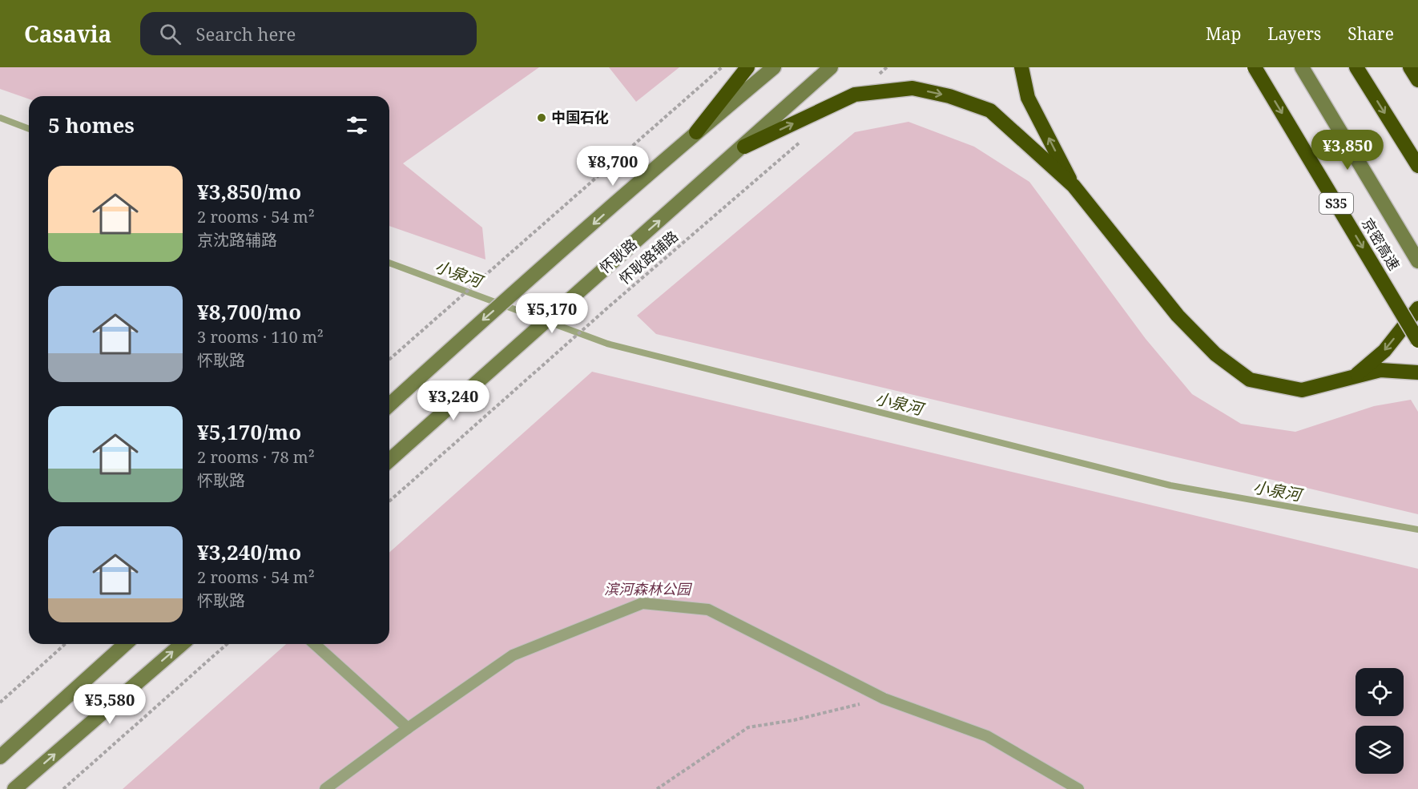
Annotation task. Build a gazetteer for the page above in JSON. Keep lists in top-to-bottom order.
{
  "streets": {
    "highway": ["S35", "京密高速"],
    "main road": ["怀耿路"],
    "path": ["怀耿路辅路"]
  },
  "water": ["小泉河"],
  "parks": ["滨河森林公园"],
  "places": ["中国石化"],
  "page": {
    "header": "Casavia",
    "search": "Search here",
    "nav": ["Map", "Layers", "Share"],
    "heading": "5 homes",
    "price": [
      "¥3,850",
      "¥8,700",
      "¥5,170",
      "¥3,240",
      "¥5,580"
    ],
    "list": [
      {
        "name": "¥3,850/mo",
        "note": "2 rooms · 54 m² · 京沈路辅路"
      },
      {
        "name": "¥8,700/mo",
        "note": "3 rooms · 110 m² · 怀耿路"
      },
      {
        "name": "¥5,170/mo",
        "note": "2 rooms · 78 m² · 怀耿路"
      },
      {
        "name": "¥3,240/mo",
        "note": "2 rooms · 54 m² · 怀耿路"
      }
    ]
  }
}
